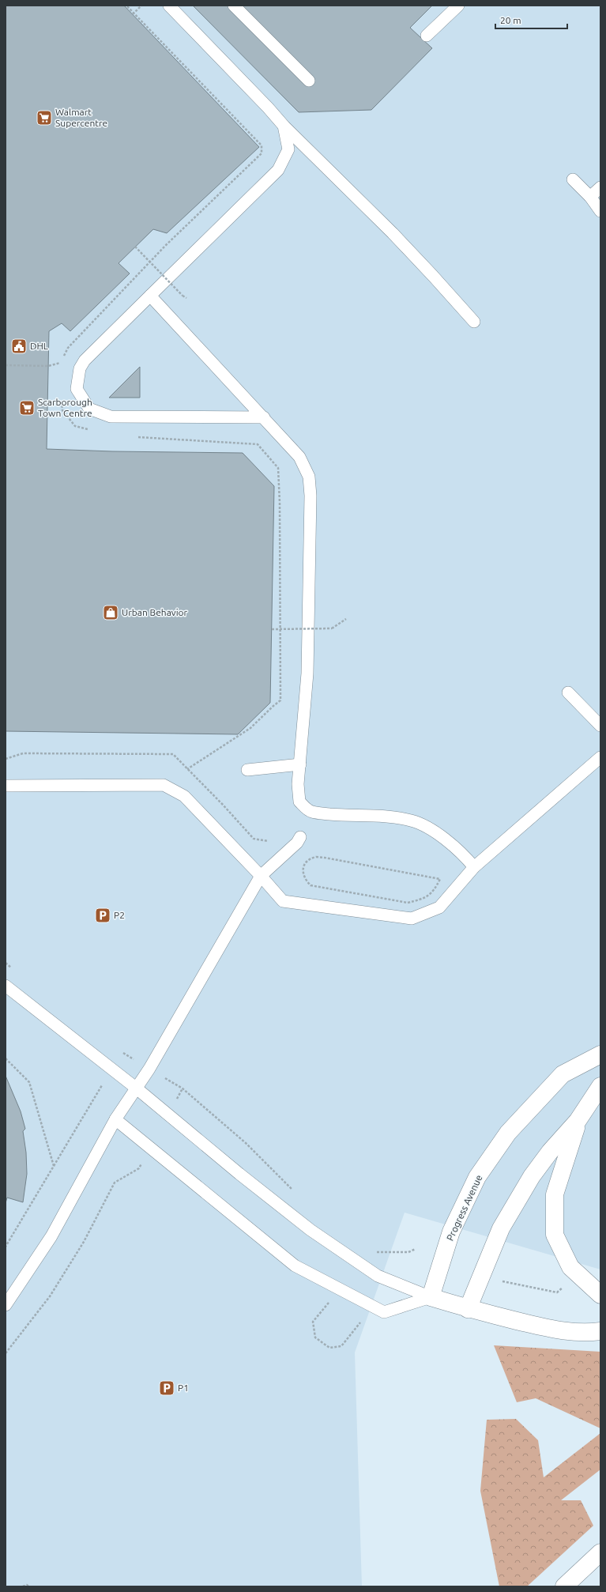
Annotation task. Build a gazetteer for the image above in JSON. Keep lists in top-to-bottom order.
{
  "streets": {
    "main road": ["Progress Avenue"]
  },
  "places": {
    "supermarket": ["Walmart Supercentre", "Scarborough Town Centre"],
    "public building": ["DHL"],
    "shop": ["Urban Behavior"],
    "parking": ["P2", "P1"]
  },
  "scale_bar": "20 m"
}
